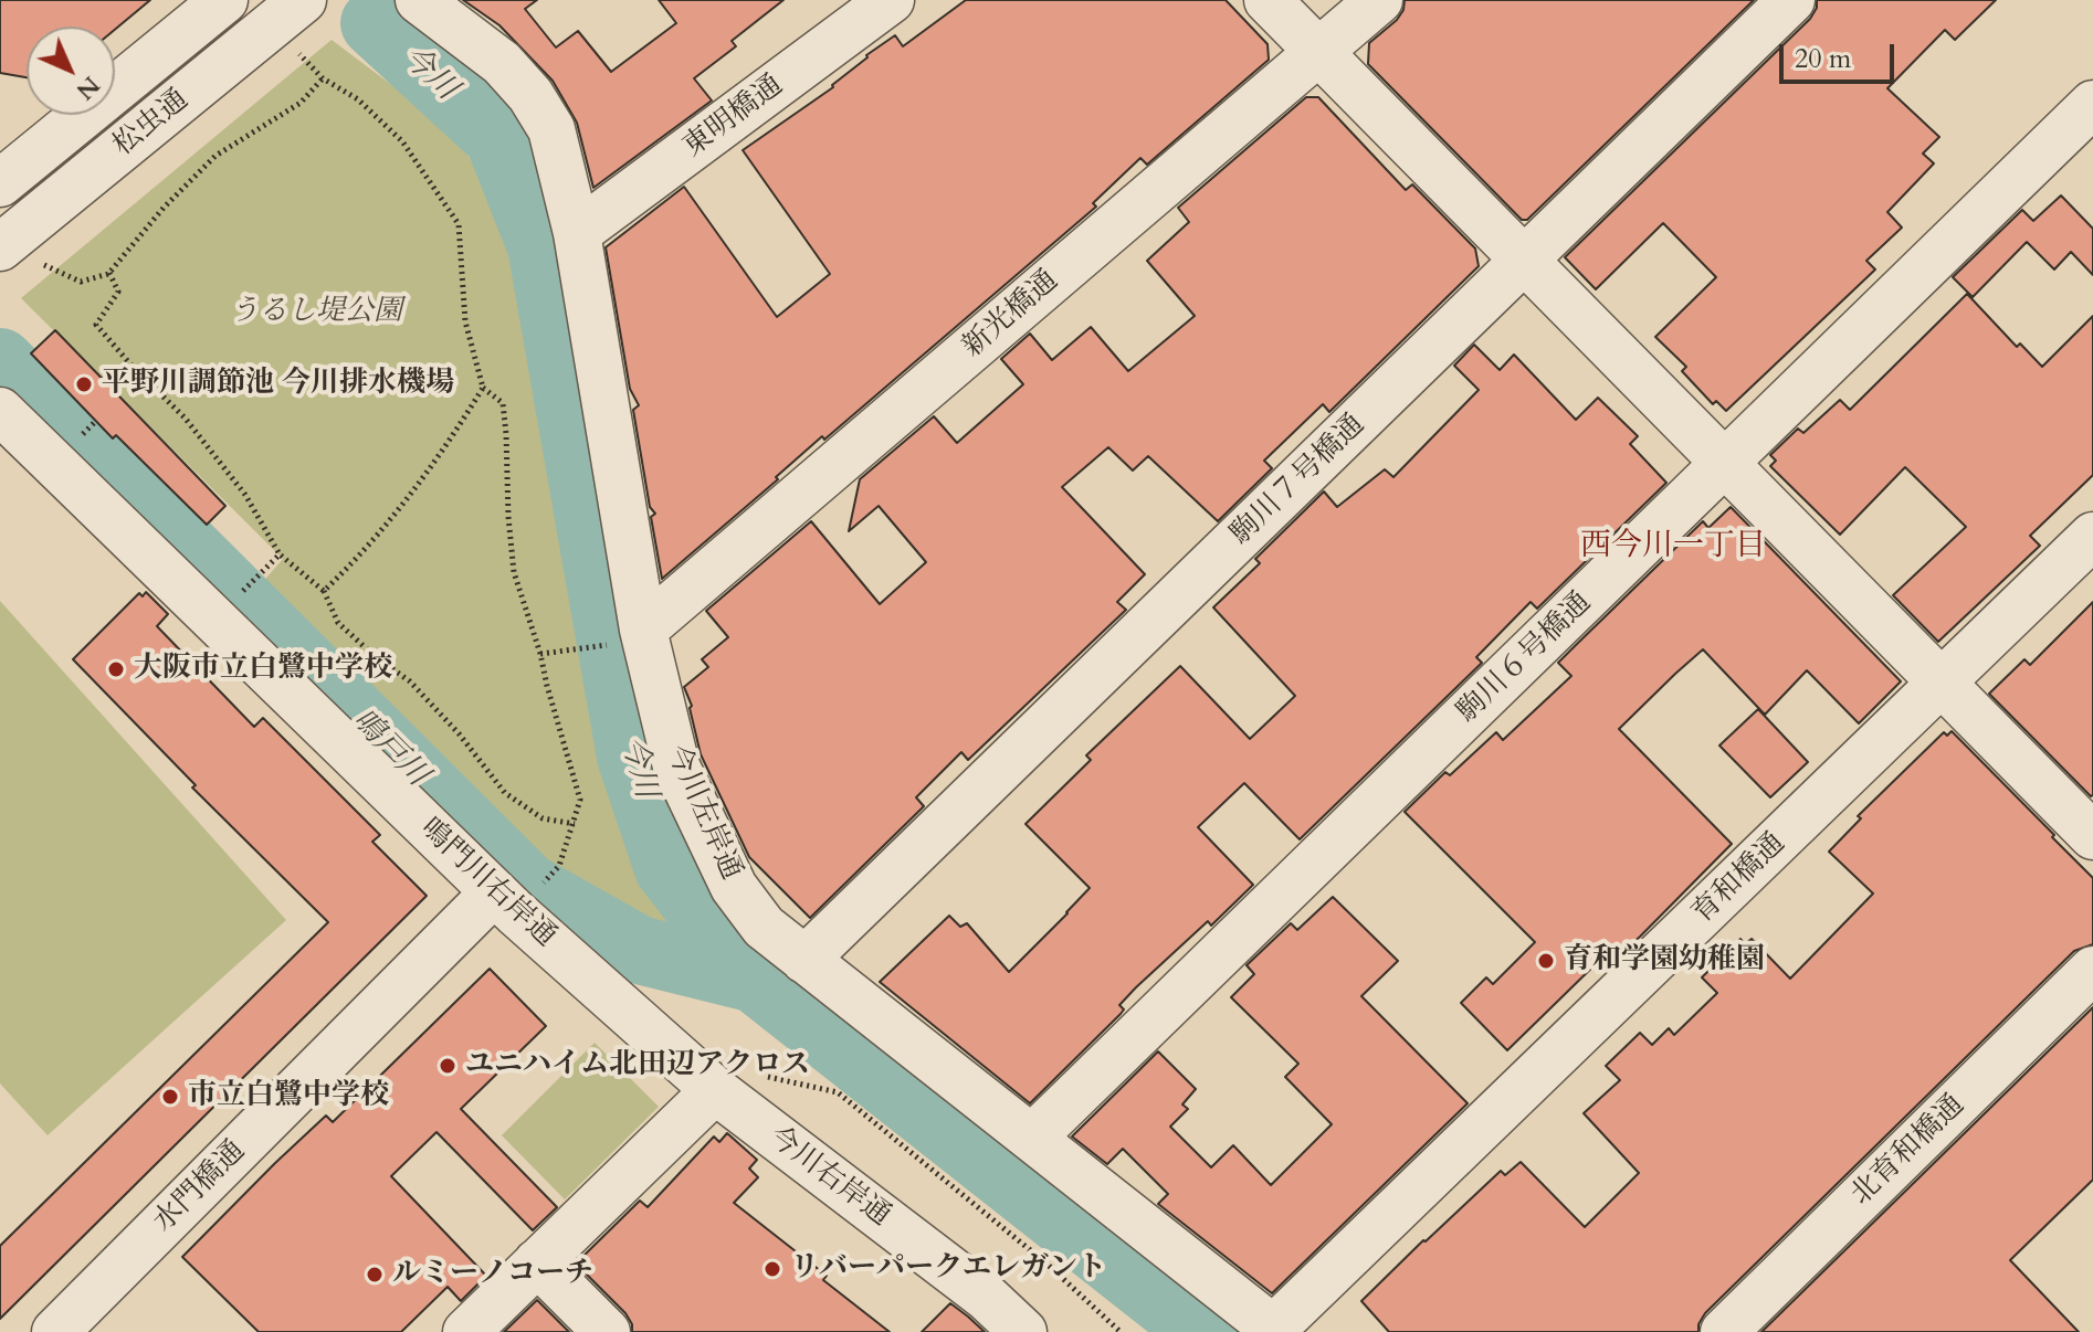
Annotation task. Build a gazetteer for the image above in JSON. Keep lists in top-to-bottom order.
{
  "streets": {
    "street": [
      "東明橋通",
      "松虫通",
      "新光橋通",
      "駒川７号橋通",
      "駒川６号橋通",
      "今川左岸通",
      "育和橋通",
      "鳴門川右岸通",
      "北育和橋通",
      "今川右岸通",
      "水門橋通"
    ]
  },
  "crossings": [
    ["東明橋通", "今川左岸通"],
    ["新光橋通", "今川左岸通"],
    ["駒川７号橋通", "今川左岸通"],
    ["駒川６号橋通", "今川左岸通"],
    ["今川左岸通", "育和橋通"],
    ["鳴門川右岸通", "今川右岸通"],
    ["鳴門川右岸通", "水門橋通"]
  ],
  "districts": ["西今川一丁目"],
  "water": ["今川", "鳴戸川"],
  "parks": ["うるし堤公園"],
  "places": [
    "平野川調節池 今川排水機場",
    "大阪市立白鷺中学校",
    "育和学園幼稚園",
    "ユニハイム北田辺アクロス",
    "市立白鷺中学校",
    "リバーパークエレガント",
    "ルミーノコーチ"
  ],
  "scale_bar": "20 m",
  "north": "bottom right"
}
